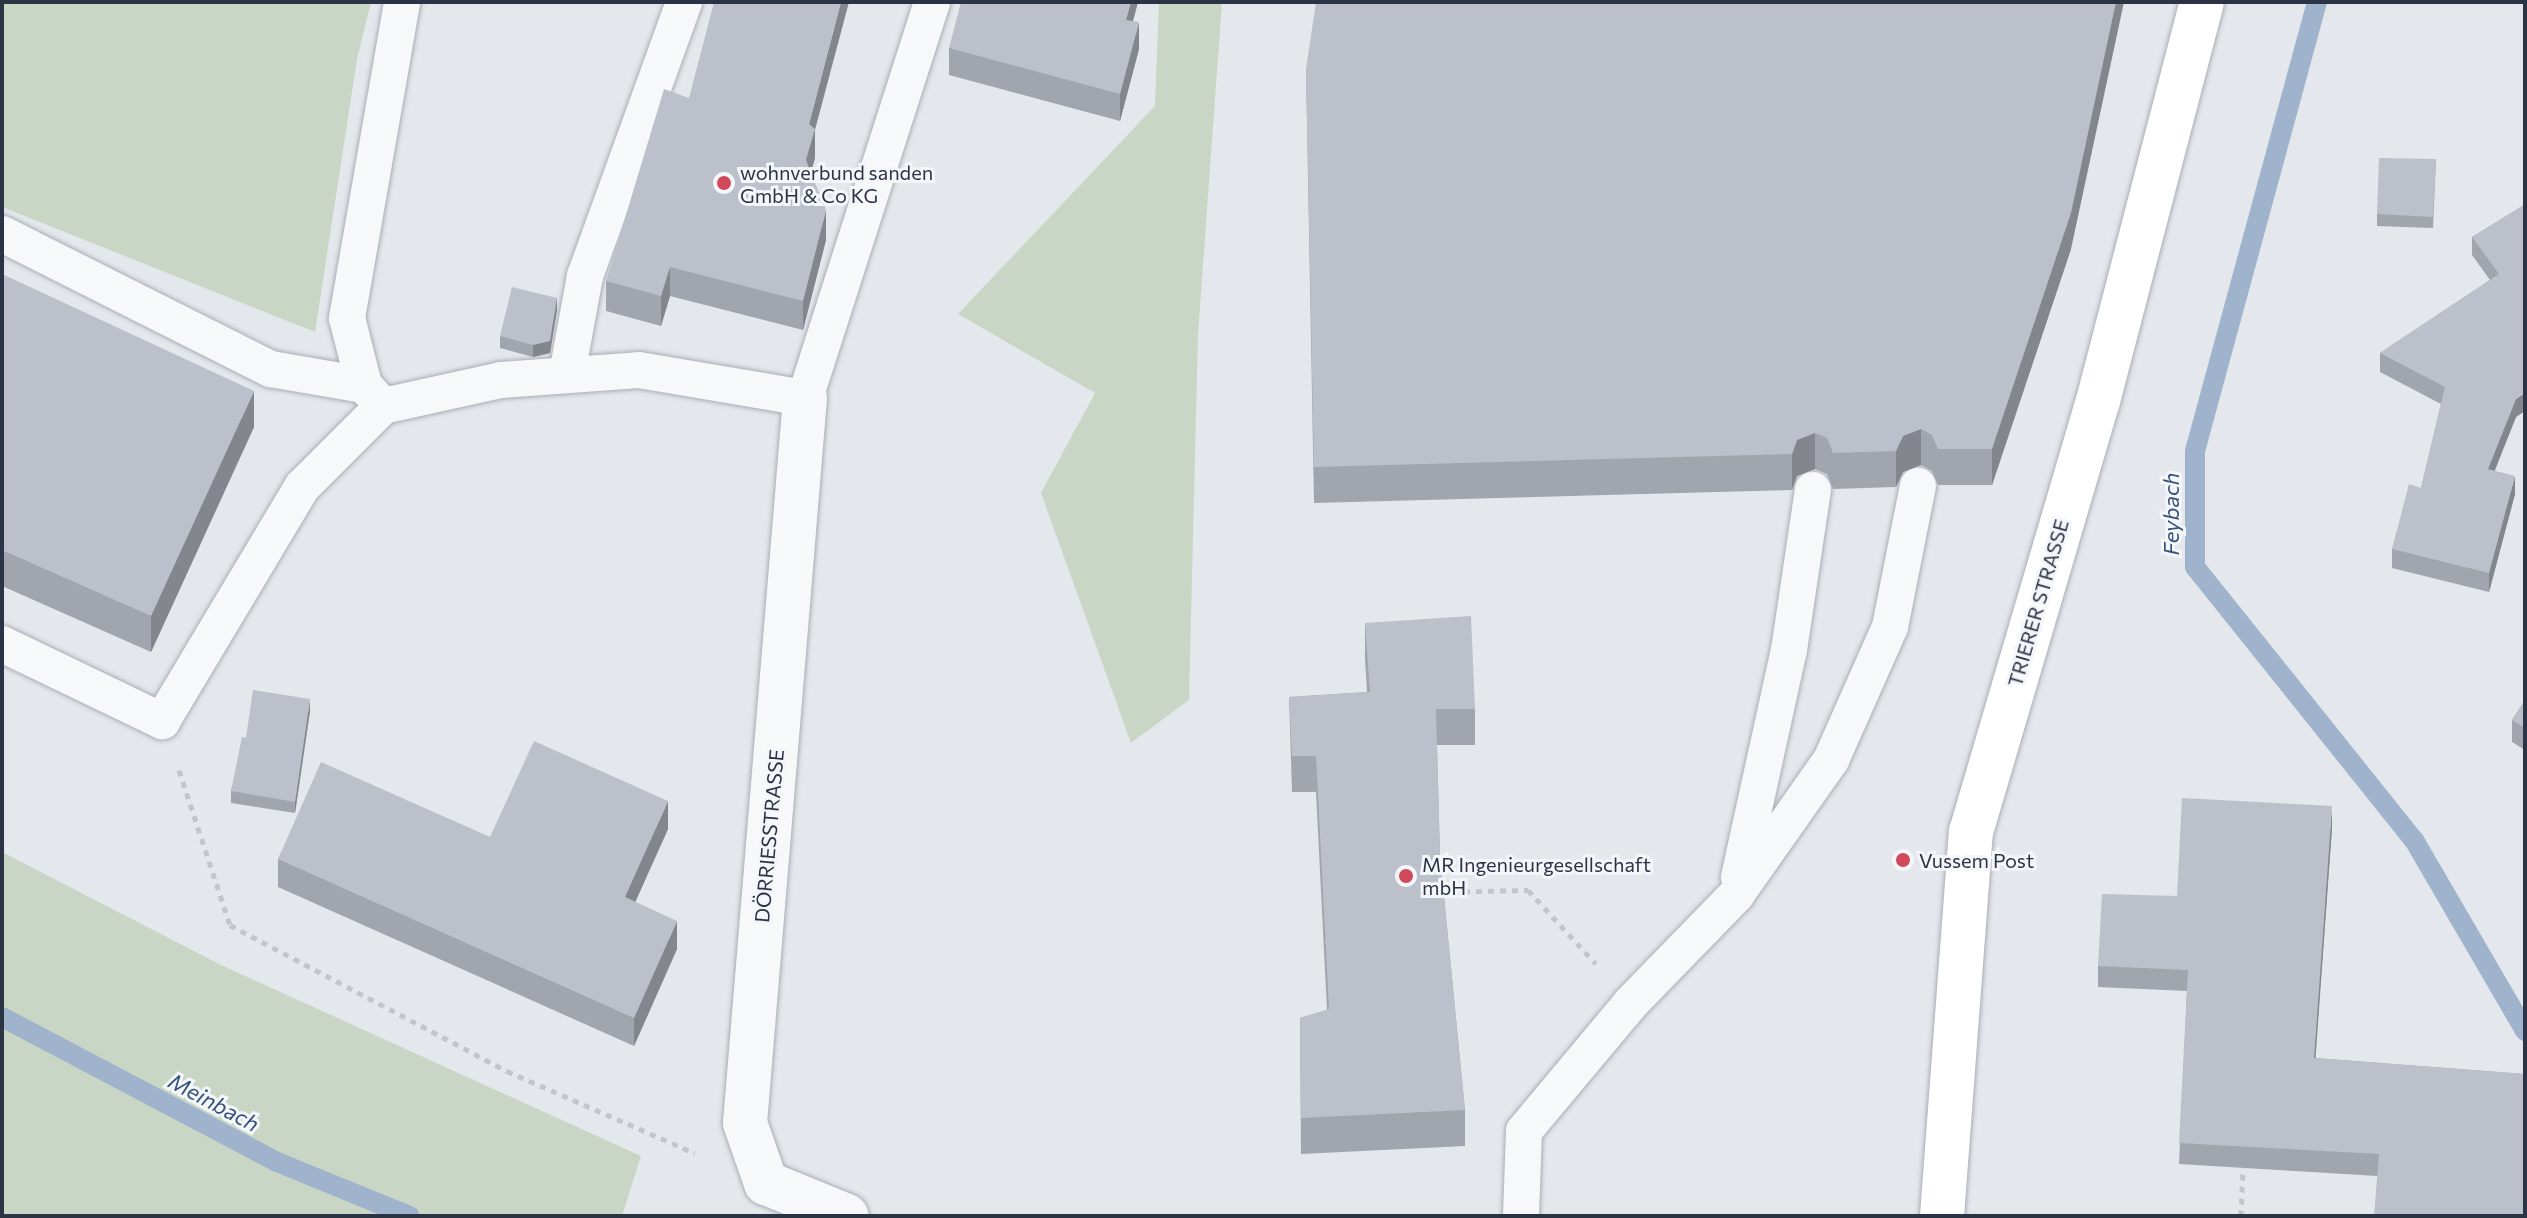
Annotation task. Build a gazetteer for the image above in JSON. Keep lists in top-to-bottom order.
{
  "streets": {
    "main road": ["TRIERER STRASSE"],
    "street": ["DÖRRIESSTRASSE"]
  },
  "water": ["Feybach", "Meinbach"],
  "places": ["wohnverbund sanden GmbH & Co KG", "Vussem Post", "MR Ingenieurgesellschaft mbH"]
}
